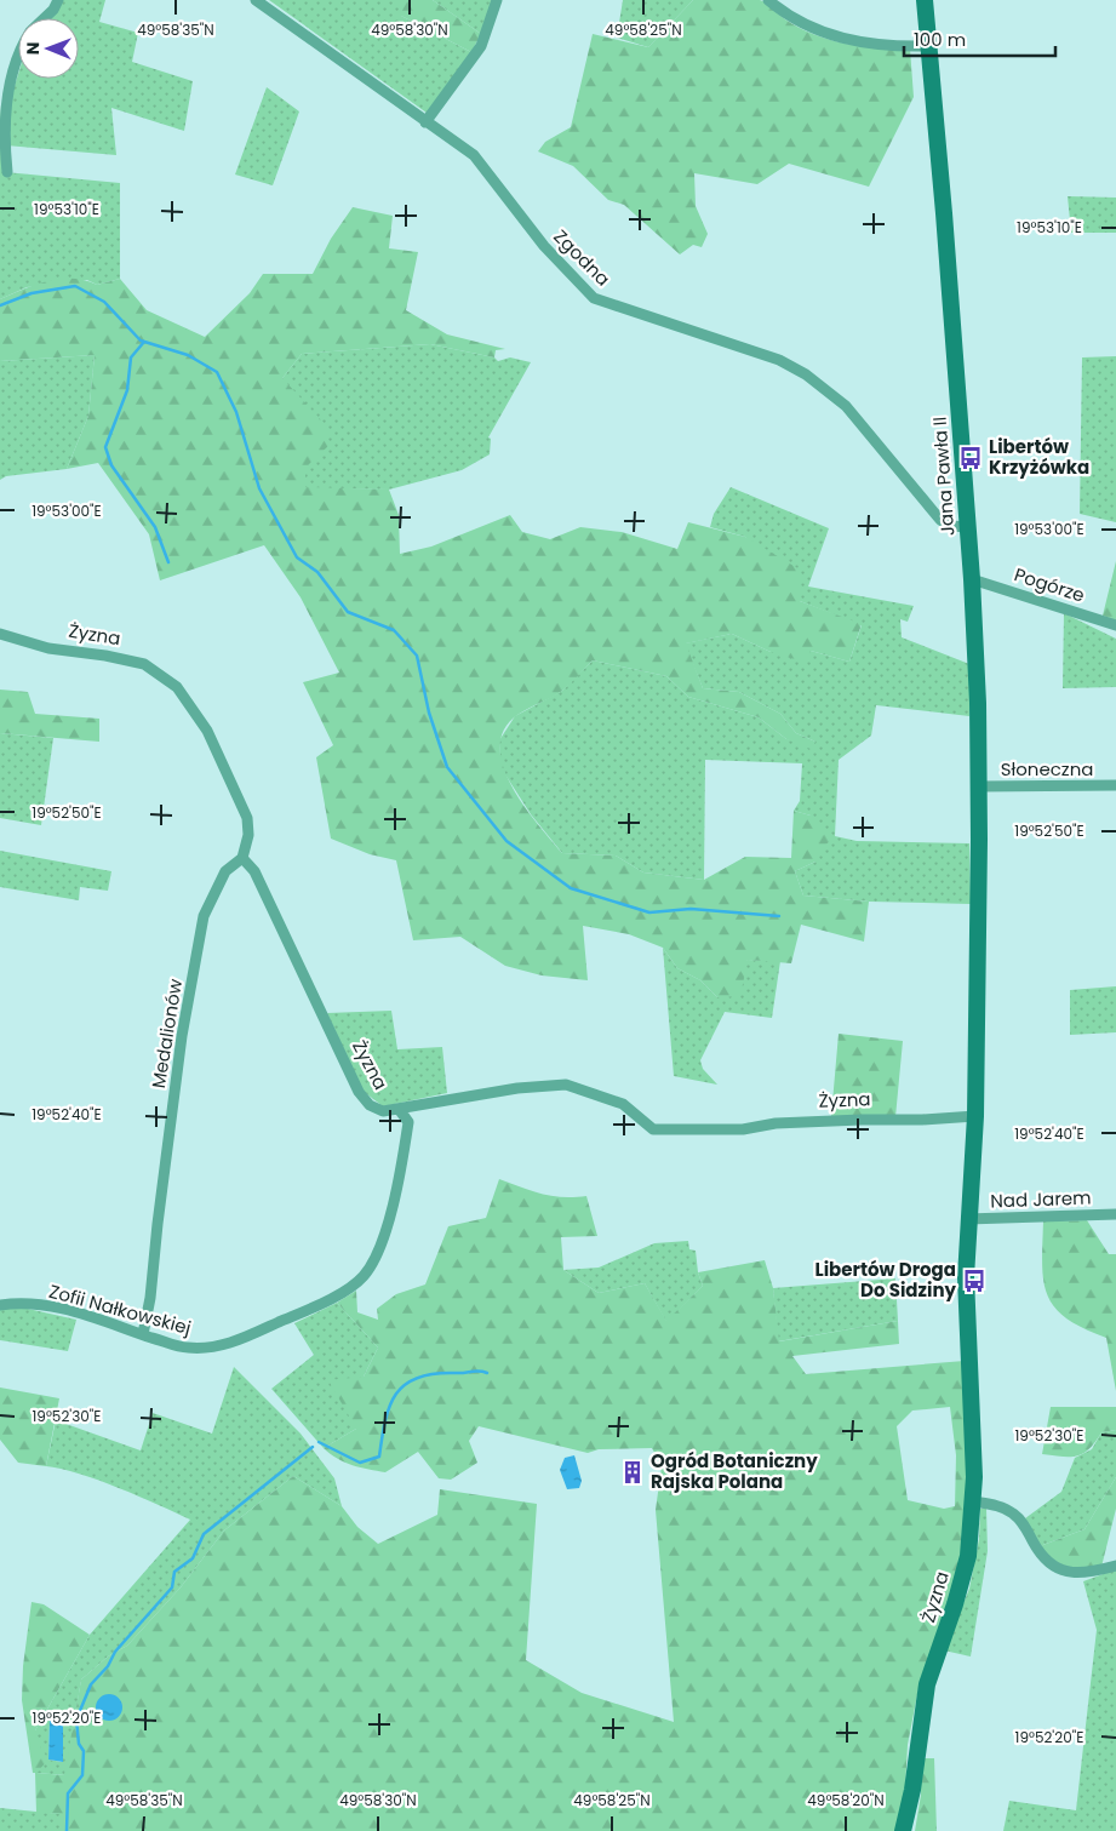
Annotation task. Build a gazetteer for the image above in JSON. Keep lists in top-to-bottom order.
{
  "streets": {
    "street": [
      "Zgodna",
      "Jana Pawła II",
      "Pogórze",
      "Żyzna",
      "Słoneczna",
      "Medalionów",
      "Nad Jarem",
      "Zofii Nałkowskiej"
    ]
  },
  "crossings": [
    ["Zgodna", "Jana Pawła II"],
    ["Jana Pawła II", "Pogórze"],
    ["Jana Pawła II", "Żyzna"],
    ["Jana Pawła II", "Słoneczna"],
    ["Żyzna", "Medalionów"],
    ["Żyzna", "Nad Jarem"],
    ["Żyzna", "Zofii Nałkowskiej"],
    ["Medalionów", "Zofii Nałkowskiej"]
  ],
  "places": {
    "bus stop": ["Libertów Krzyżówka", "Libertów Droga Do Sidziny"],
    "building": ["Ogród Botaniczny Rajska Polana"]
  },
  "scale_bar": "100 m",
  "north": "left",
  "coordinates": [
    "49°58'35\"N",
    "49°58'30\"N",
    "49°58'25\"N",
    "19°53'10\"E",
    "19°53'00\"E",
    "19°52'50\"E",
    "19°52'40\"E",
    "19°52'30\"E",
    "19°52'20\"E",
    "49°58'20\"N"
  ]
}
